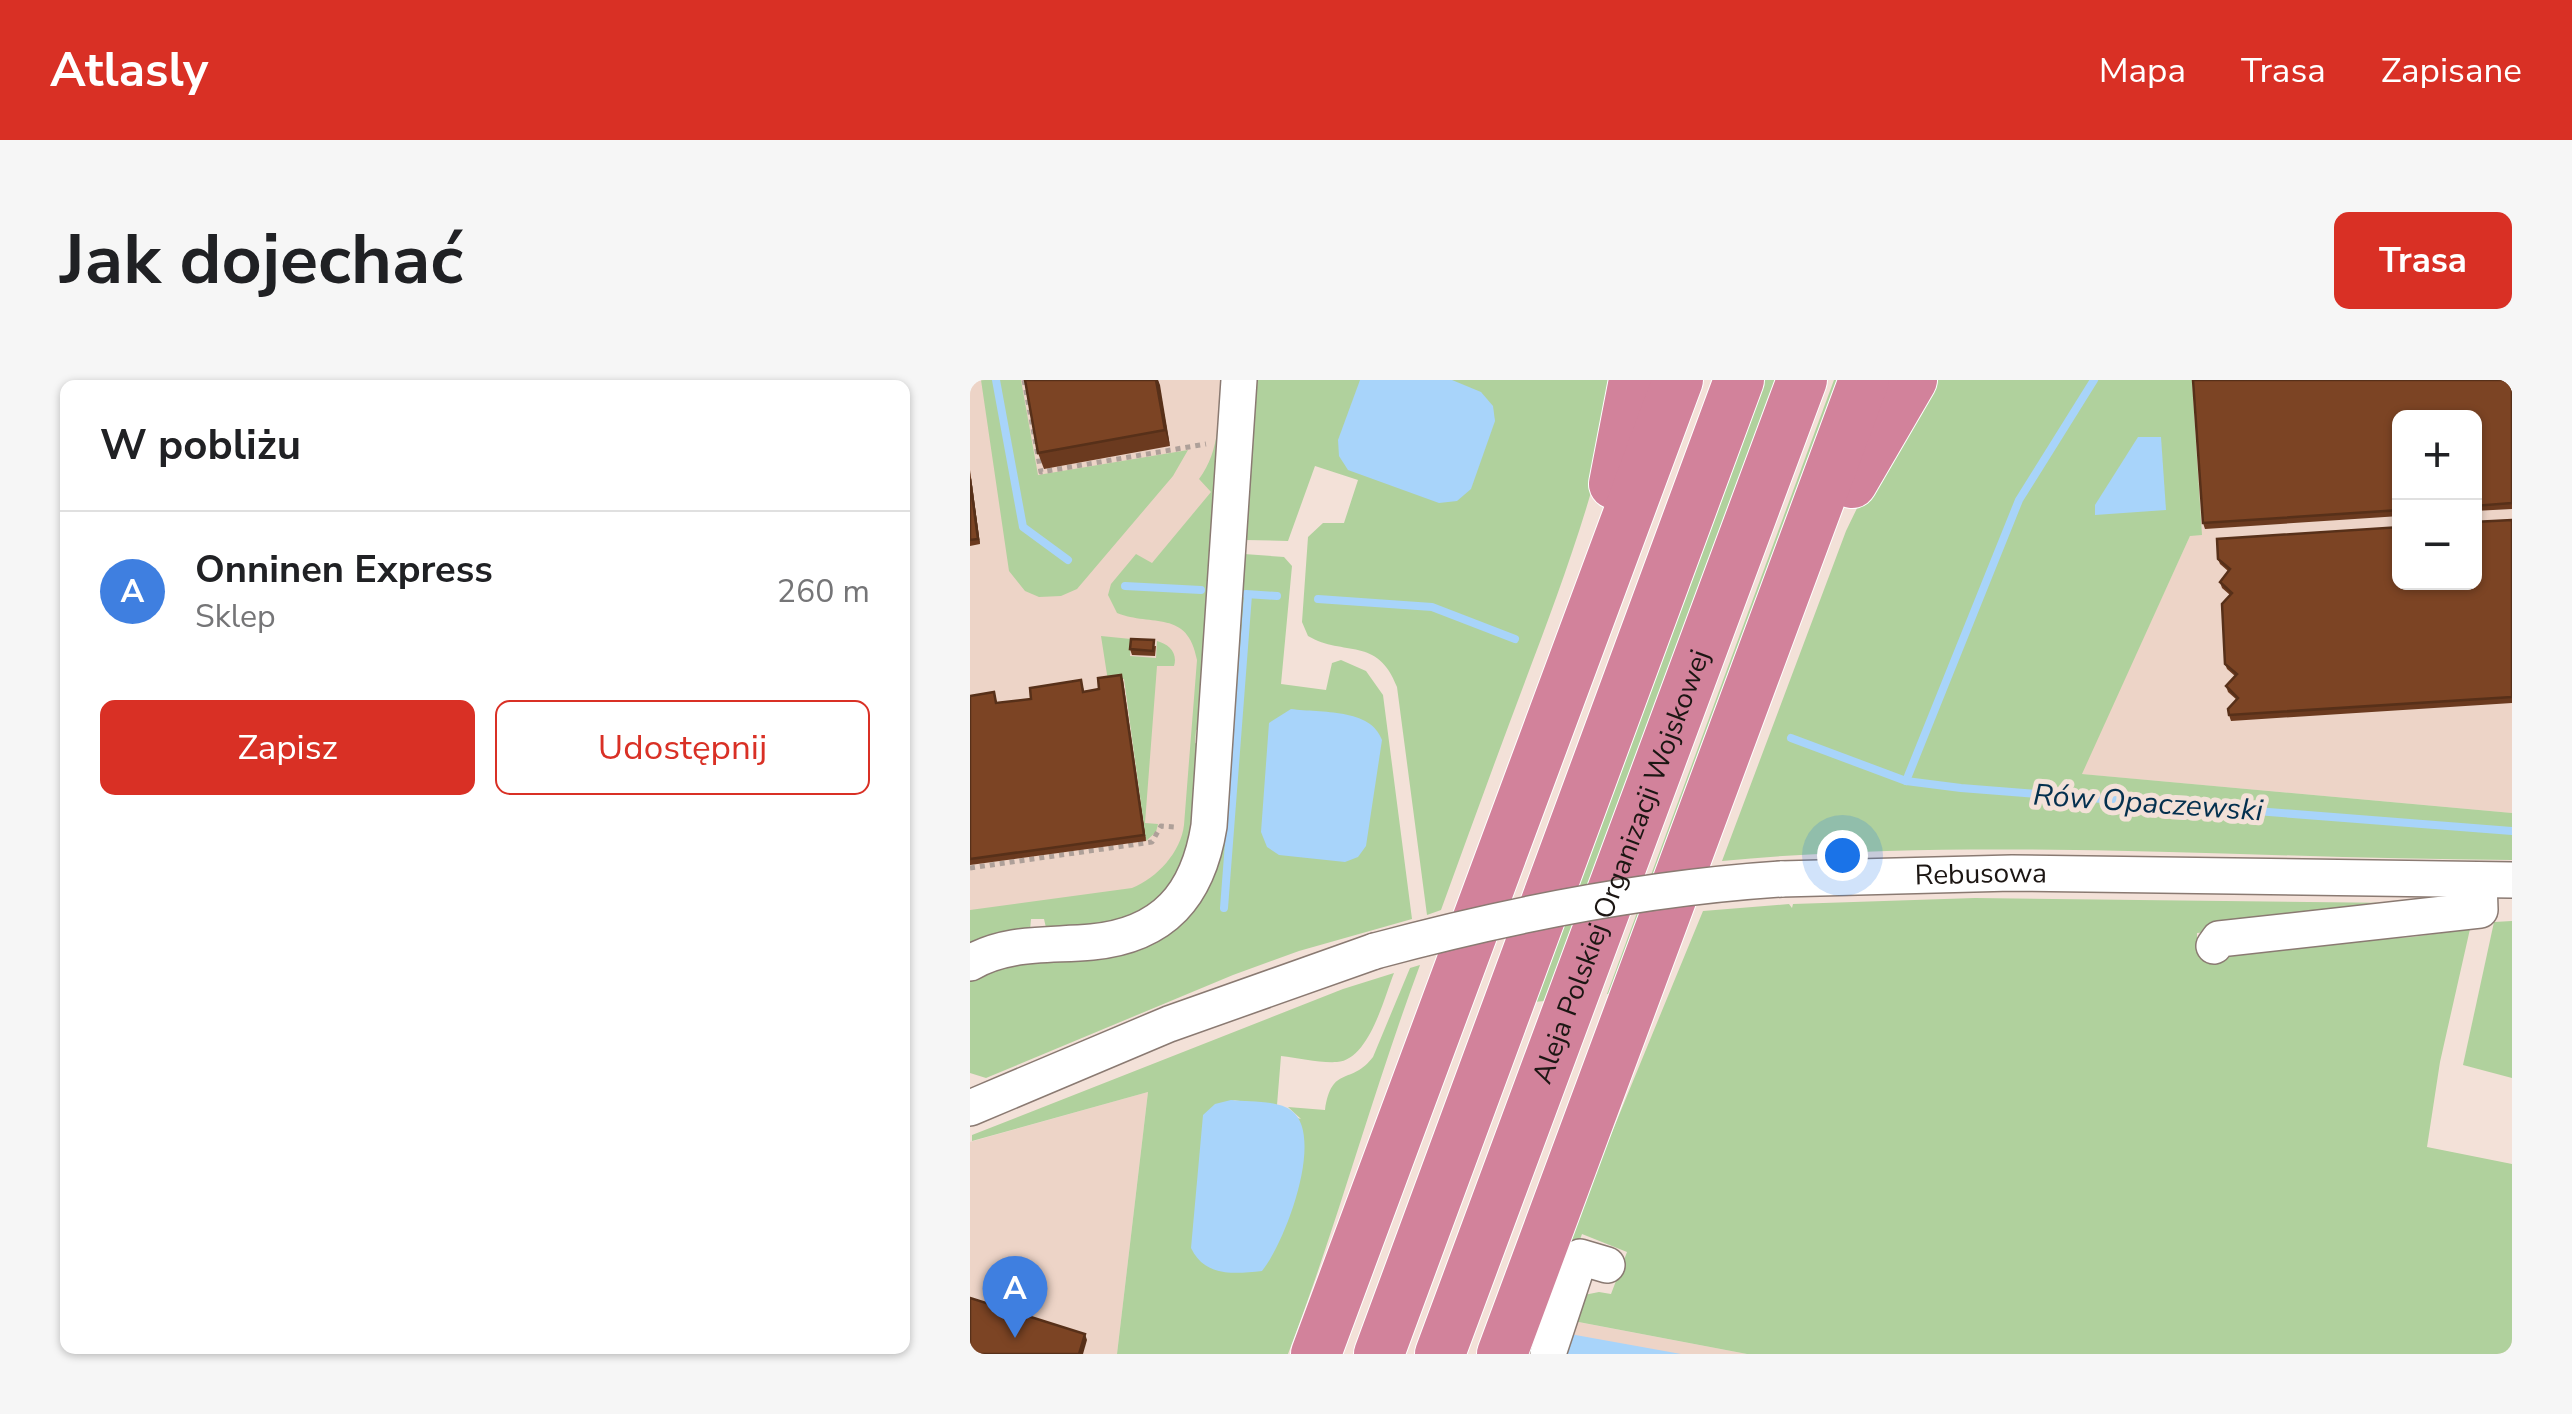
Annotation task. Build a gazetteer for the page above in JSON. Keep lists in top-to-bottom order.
{
  "streets": {
    "highway": ["Aleja Polskiej Organizacji Wojskowej"],
    "street": ["Rebusowa"]
  },
  "water": ["Rów Opaczewski"],
  "page": {
    "header": "Atlasly",
    "nav": ["Mapa", "Trasa", "Zapisane"],
    "title": "Jak dojechać",
    "buttons": [
      "Trasa",
      ["Zapisz", "Udostępnij"]
    ],
    "heading": "W pobliżu",
    "map_buttons": ["+", "−"],
    "list": [
      {
        "mark": "A",
        "name": "Onninen Express",
        "note": "Sklep",
        "value": "260 m"
      }
    ],
    "pins": "A"
  }
}
